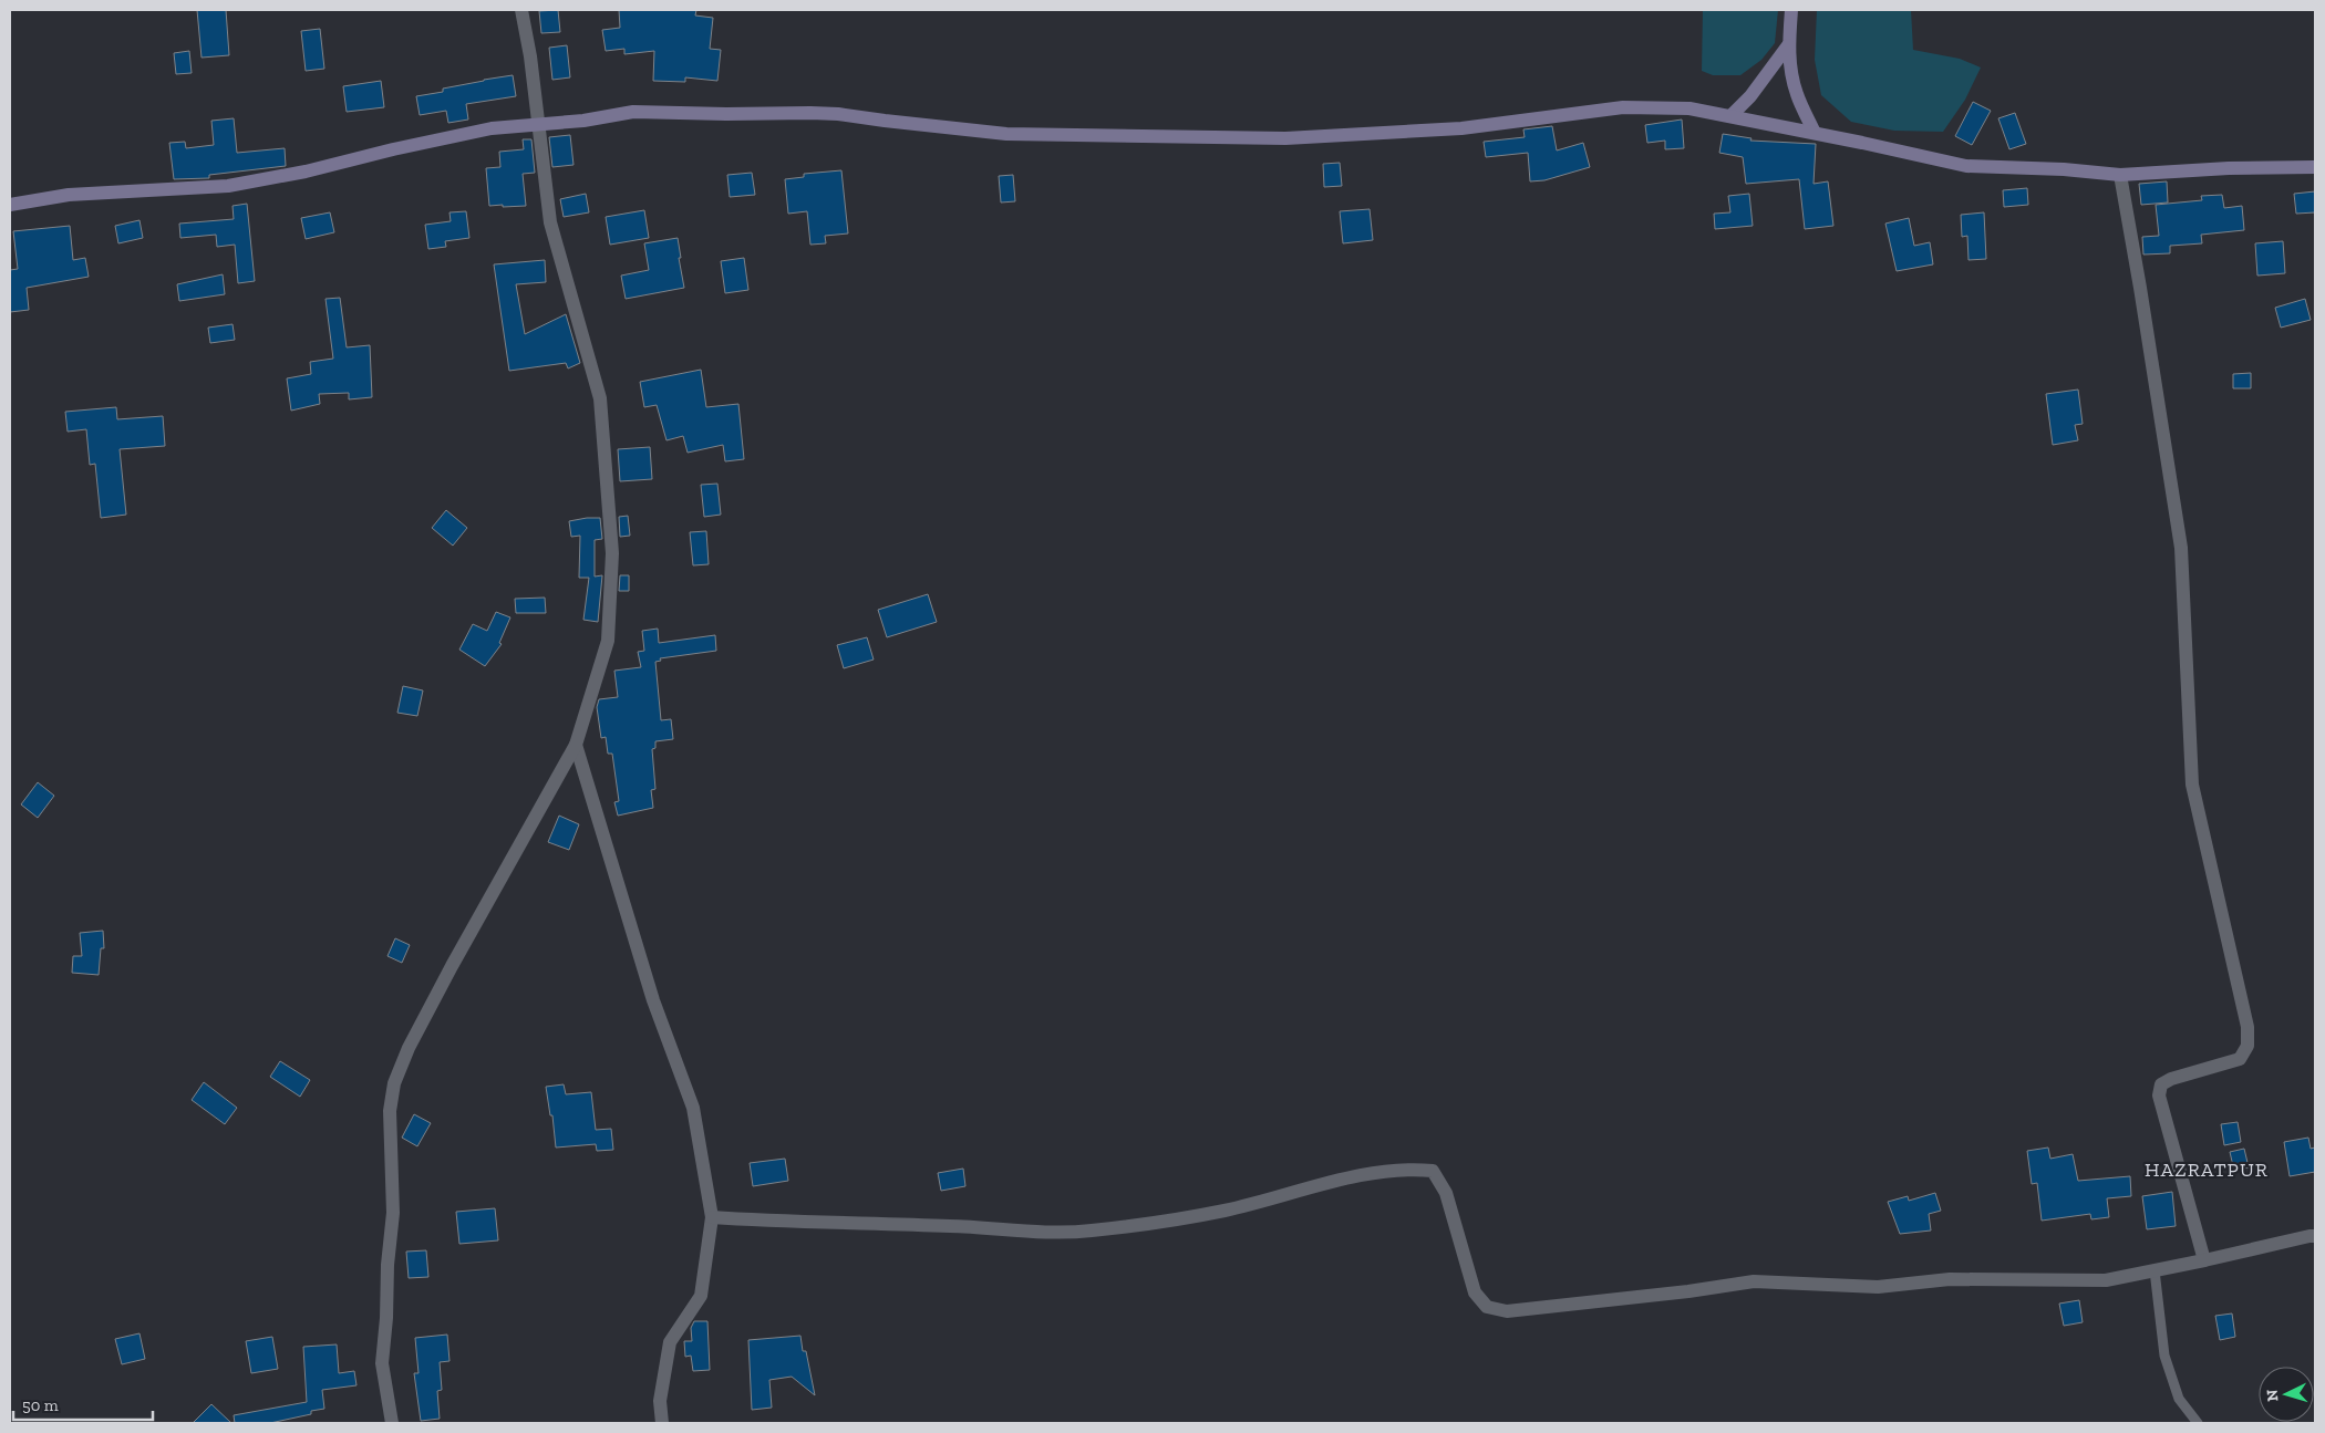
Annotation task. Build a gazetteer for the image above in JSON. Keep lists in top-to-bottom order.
{
  "districts": ["HAZRATPUR"],
  "scale_bar": "50 m",
  "north": "left"
}
